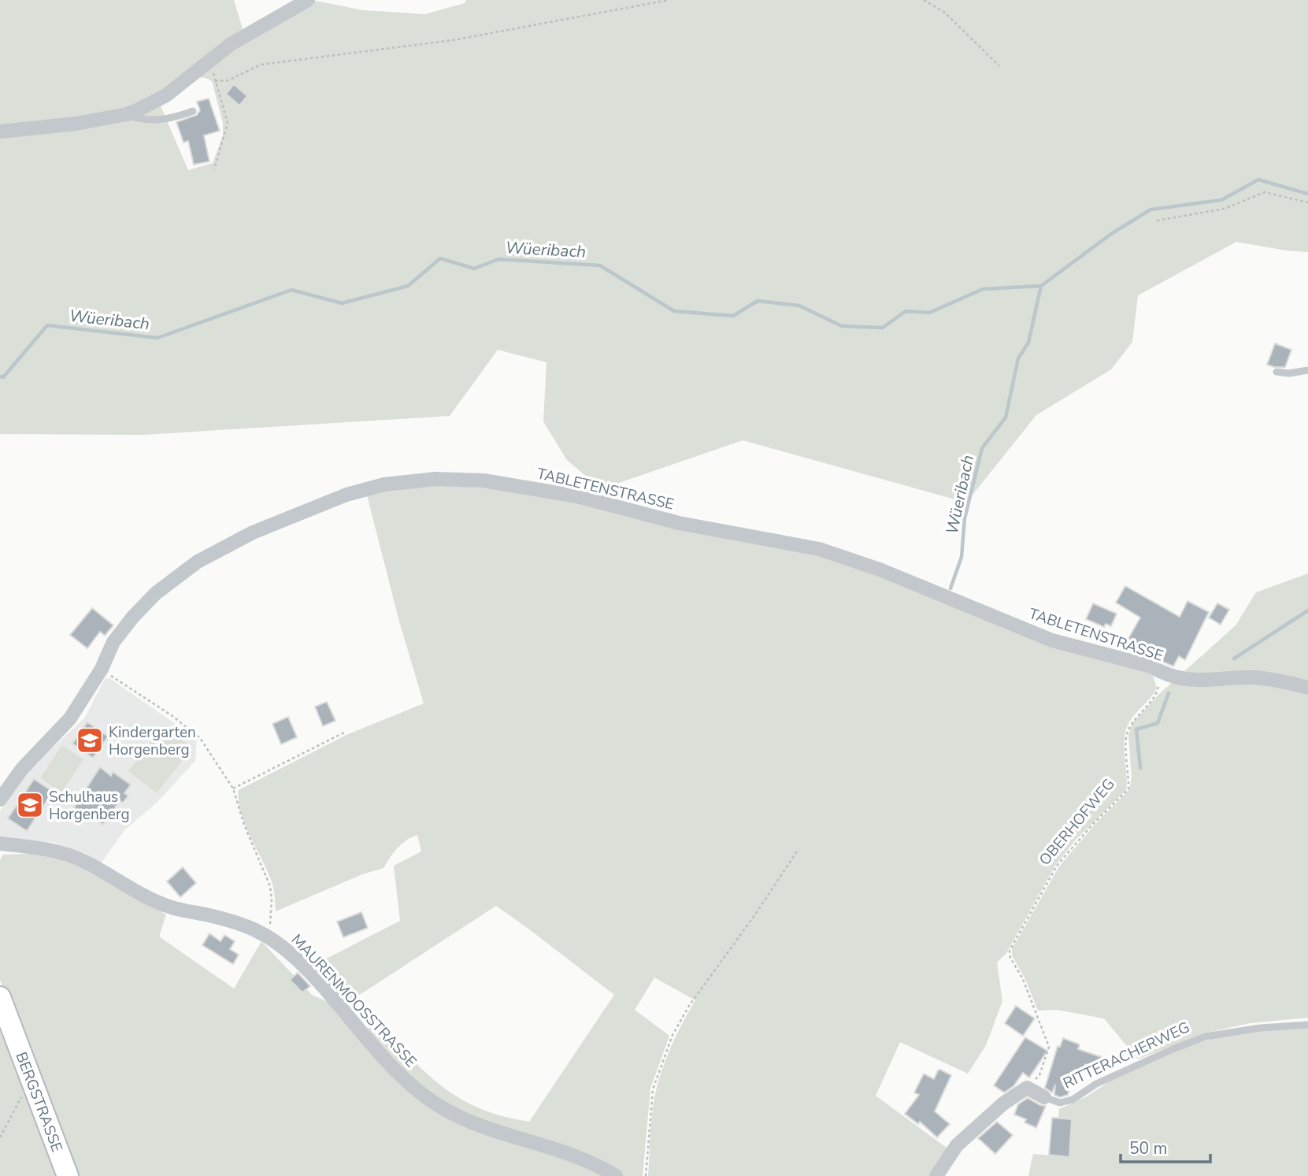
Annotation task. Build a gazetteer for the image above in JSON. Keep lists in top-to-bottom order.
{
  "streets": {
    "street": [
      "TABLETENSTRASSE",
      "MAURENMOOSSTRASSE",
      "RITTERACHERWEG",
      "BERGSTRASSE"
    ],
    "path": ["OBERHOFWEG"]
  },
  "crossings": [
    ["TABLETENSTRASSE", "OBERHOFWEG"],
    ["OBERHOFWEG", "RITTERACHERWEG"]
  ],
  "water": ["Wüeribach"],
  "places": {
    "school or university": ["Kindergarten Horgenberg", "Schulhaus Horgenberg"]
  },
  "scale_bar": "50 m"
}
